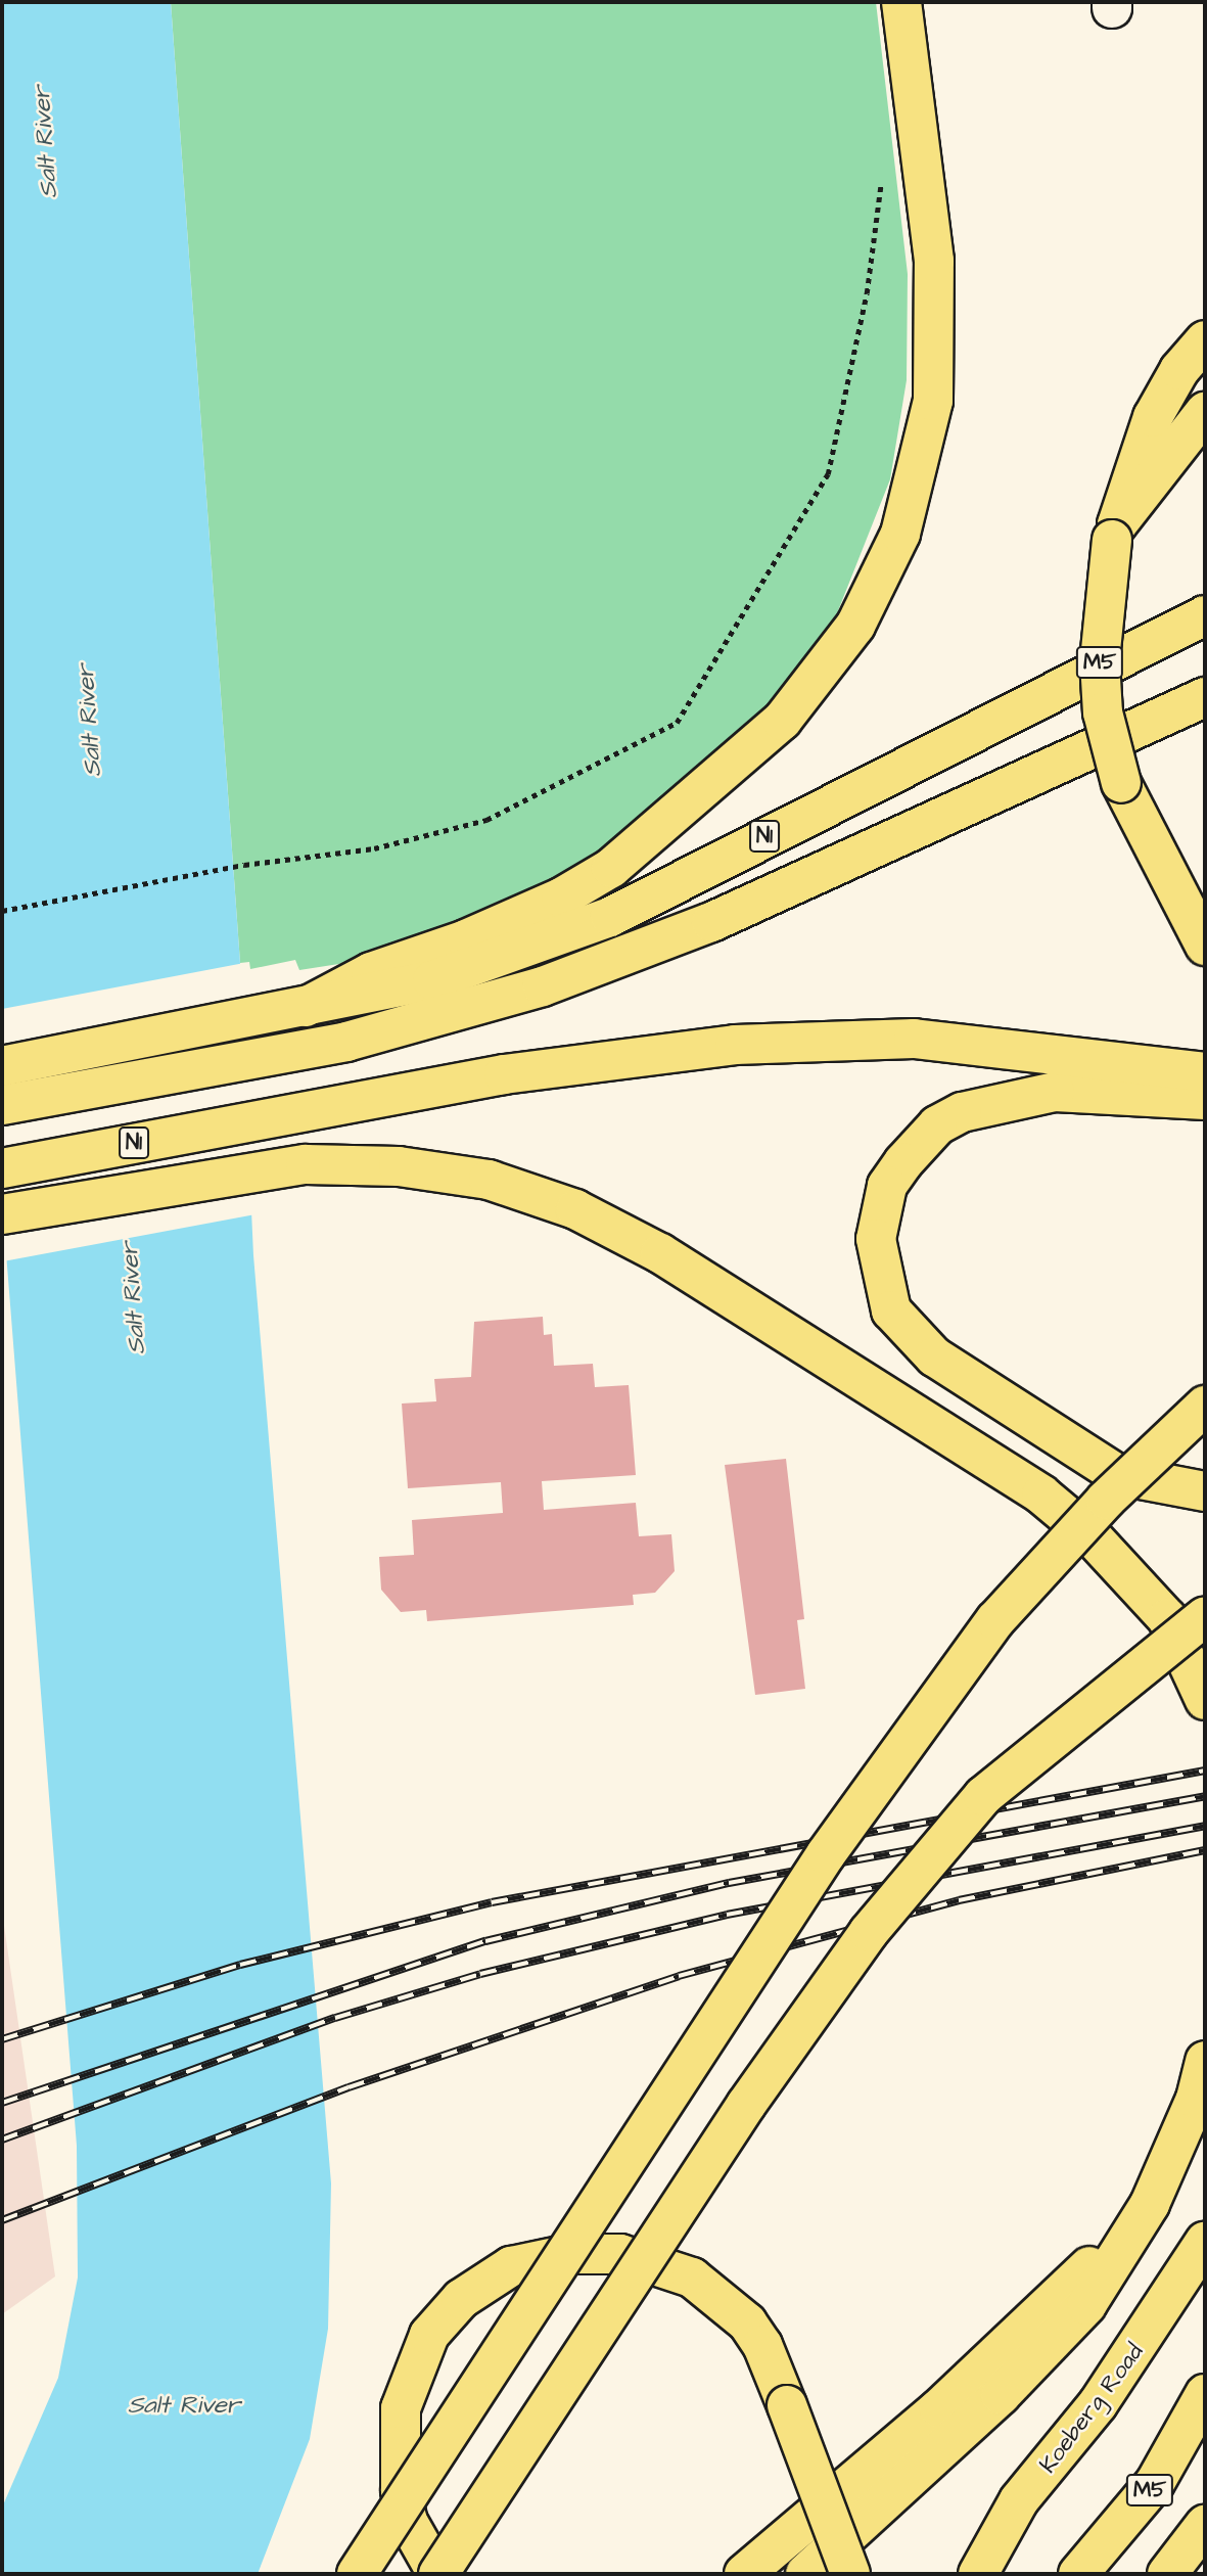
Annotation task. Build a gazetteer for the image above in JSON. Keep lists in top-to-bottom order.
{
  "streets": {
    "main road": ["M5", "N1", "Koeberg Road"]
  },
  "water": ["Salt River"]
}
